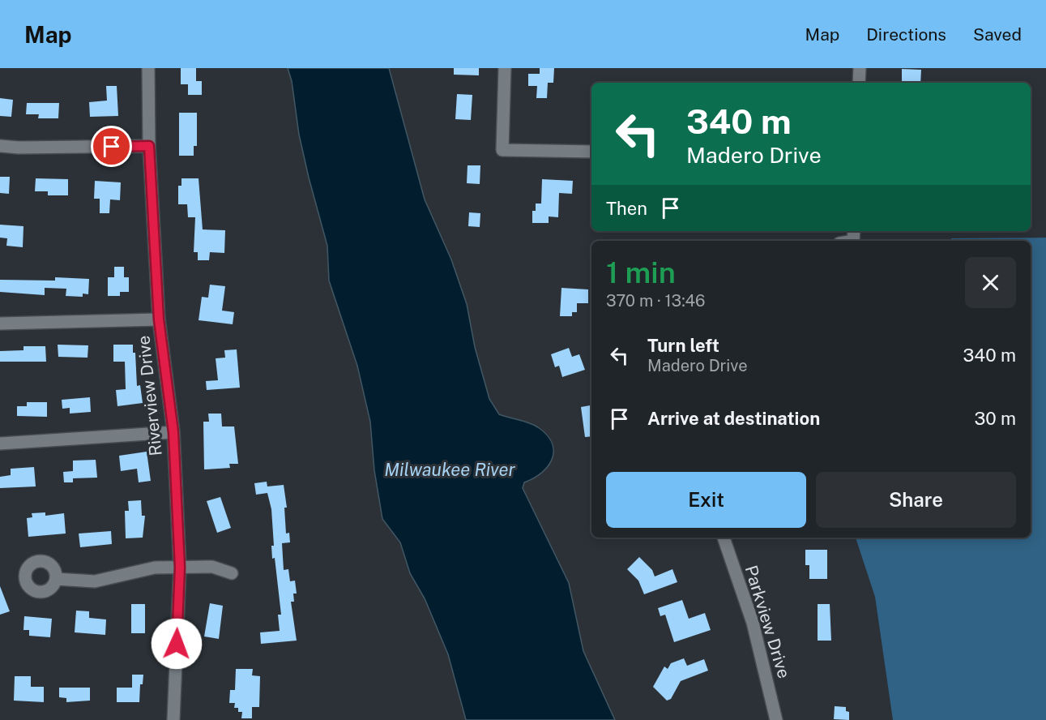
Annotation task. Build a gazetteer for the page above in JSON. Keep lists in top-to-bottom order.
{
  "streets": {
    "street": ["Riverview Drive", "Parkview Drive"]
  },
  "water": ["Milwaukee River"],
  "page": {
    "header": "Map",
    "nav": ["Map", "Directions", "Saved"],
    "turn": ["340 m", "Madero Drive"],
    "then": "Then",
    "heading": ["1 min", "370 m · 13:46"],
    "list": [
      {
        "name": "Turn left",
        "note": "Madero Drive",
        "value": "340 m"
      },
      {
        "name": "Arrive at destination",
        "value": "30 m"
      }
    ],
    "buttons": ["Exit", "Share"]
  }
}
